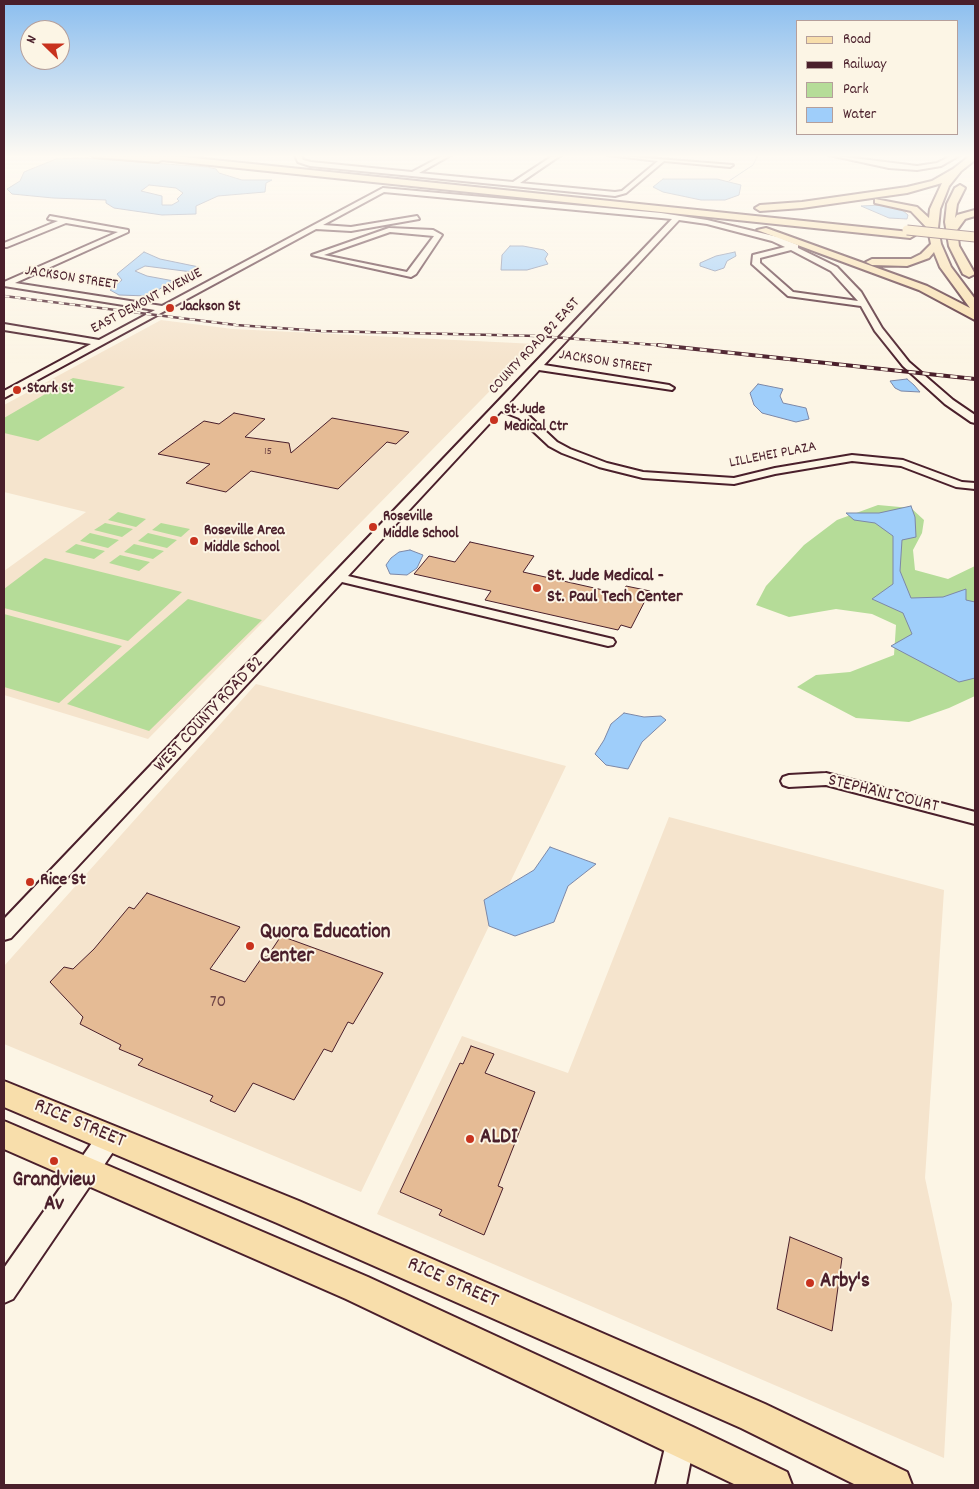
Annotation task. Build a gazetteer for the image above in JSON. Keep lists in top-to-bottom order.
{
  "streets": {
    "main road": ["RICE STREET"],
    "street": [
      "JACKSON STREET",
      "EAST DEMONT AVENUE",
      "COUNTY ROAD B2 EAST",
      "LILLEHEI PLAZA",
      "WEST COUNTY ROAD B2",
      "STEPHANI COURT"
    ]
  },
  "crossings": [
    ["JACKSON STREET", "EAST DEMONT AVENUE"],
    ["JACKSON STREET", "COUNTY ROAD B2 EAST"],
    ["COUNTY ROAD B2 EAST", "LILLEHEI PLAZA"],
    ["COUNTY ROAD B2 EAST", "WEST COUNTY ROAD B2"]
  ],
  "places": [
    "Jackson St",
    "Stark St",
    "St Jude Medical Ctr",
    "Roseville Middle School",
    "Roseville Area Middle School",
    "St. Jude Medical - St. Paul Tech Center",
    "Rice St",
    "Quora Education Center",
    "ALDI",
    "Grandview Av",
    "Arby's"
  ],
  "house_numbers": ["15", "70"],
  "legend": [
    "Road",
    "Railway",
    "Park",
    "Water"
  ],
  "north": "left"
}
